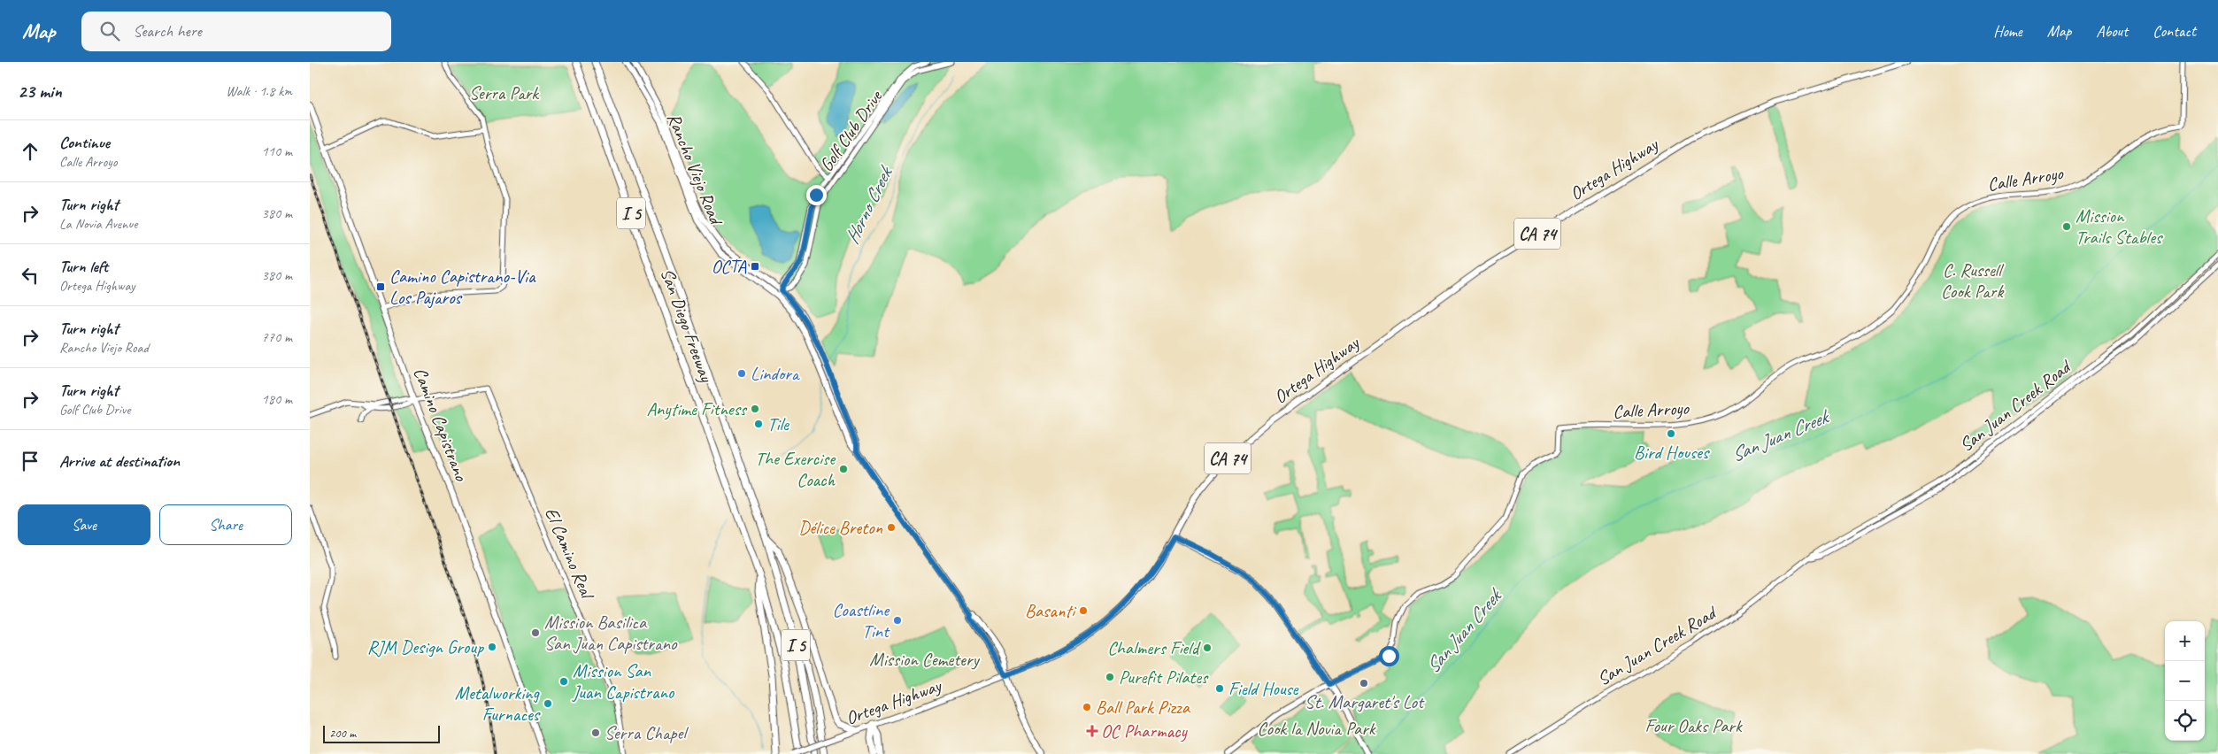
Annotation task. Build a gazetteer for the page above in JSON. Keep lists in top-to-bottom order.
{
  "streets": {
    "highway": ["I 5", "San Diego Freeway"],
    "main road": [
      "Rancho Viejo Road",
      "Ortega Highway",
      "Calle Arroyo",
      "CA 74",
      "Camino Capistrano"
    ],
    "street": ["Golf Club Drive", "San Juan Creek Road", "El Camino Real"]
  },
  "crossings": [
    ["Golf Club Drive", "Rancho Viejo Road"],
    ["Rancho Viejo Road", "Ortega Highway"],
    ["Camino Capistrano", "El Camino Real"]
  ],
  "water": ["Horno Creek", "San Juan Creek"],
  "parks": [
    "Serra Park",
    "C. Russell Cook Park",
    "Mission Cemetery",
    "Four Oaks Park",
    "Cook la Novia Park"
  ],
  "places": {
    "other": [
      "Mission Trails Stables",
      "Lindora",
      "Anytime Fitness",
      "Tile",
      "Bird Houses",
      "The Exercise Coach",
      "Délice Breton",
      "Basanti",
      "Coastline Tint",
      "Mission Basilica San Juan Capistrano",
      "RJM Design Group",
      "Chalmers Field",
      "Purefit Pilates",
      "Mission San Juan Capistrano",
      "St. Margaret's Lot",
      "Field House",
      "Metalworking Furnaces",
      "Ball Park Pizza",
      "Serra Chapel"
    ],
    "transit": ["OCTA", "Camino Capistrano-Via Los Pajaros"],
    "health": ["OC Pharmacy"]
  },
  "scale_bar": "200 m",
  "page": {
    "header": "Map",
    "search": "Search here",
    "nav": [
      "Home",
      "Map",
      "About",
      "Contact"
    ],
    "heading": ["23 min", "Walk · 1.8 km"],
    "list": [
      ["Continue", "Calle Arroyo", "110 m"],
      ["Turn right", "La Novia Avenue", "380 m"],
      ["Turn left", "Ortega Highway", "380 m"],
      ["Turn right", "Rancho Viejo Road", "770 m"],
      ["Turn right", "Golf Club Drive", "180 m"],
      "Arrive at destination"
    ],
    "buttons": ["Save", "Share"],
    "map_buttons": ["+", "−"],
    "scale": "200 m"
  }
}
